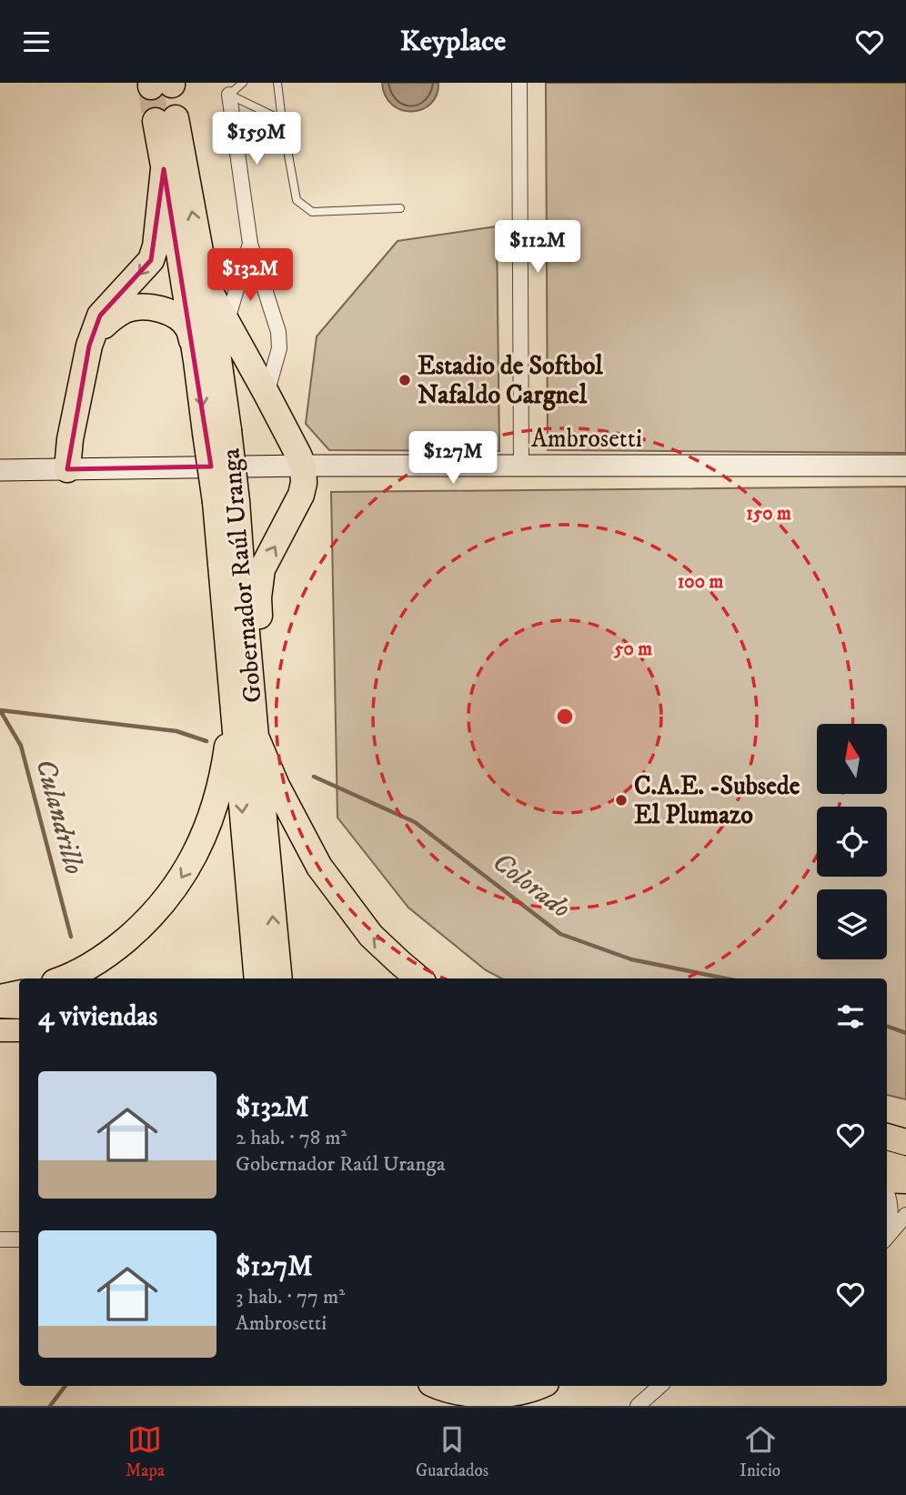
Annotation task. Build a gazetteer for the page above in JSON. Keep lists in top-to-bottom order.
{
  "streets": {
    "highway": ["Gobernador Raúl Uranga"],
    "street": ["Ambrosetti"]
  },
  "water": ["Culandrillo", "Colorado"],
  "places": ["Estadio de Softbol Nafaldo Cargnel", "C.A.E. -Subsede El Plumazo"],
  "north": "top",
  "page": {
    "header": "Keyplace",
    "price": [
      "$159M",
      "$112M",
      "$132M",
      "$127M"
    ],
    "heading": "4 viviendas",
    "list": [
      {
        "name": "$132M",
        "note": "2 hab. · 78 m² · Gobernador Raúl Uranga"
      },
      {
        "name": "$127M",
        "note": "3 hab. · 77 m² · Ambrosetti"
      }
    ],
    "tabs": ["Mapa", "Guardados", "Inicio"]
  },
  "rings": ["150 m", "100 m", "50 m"]
}
